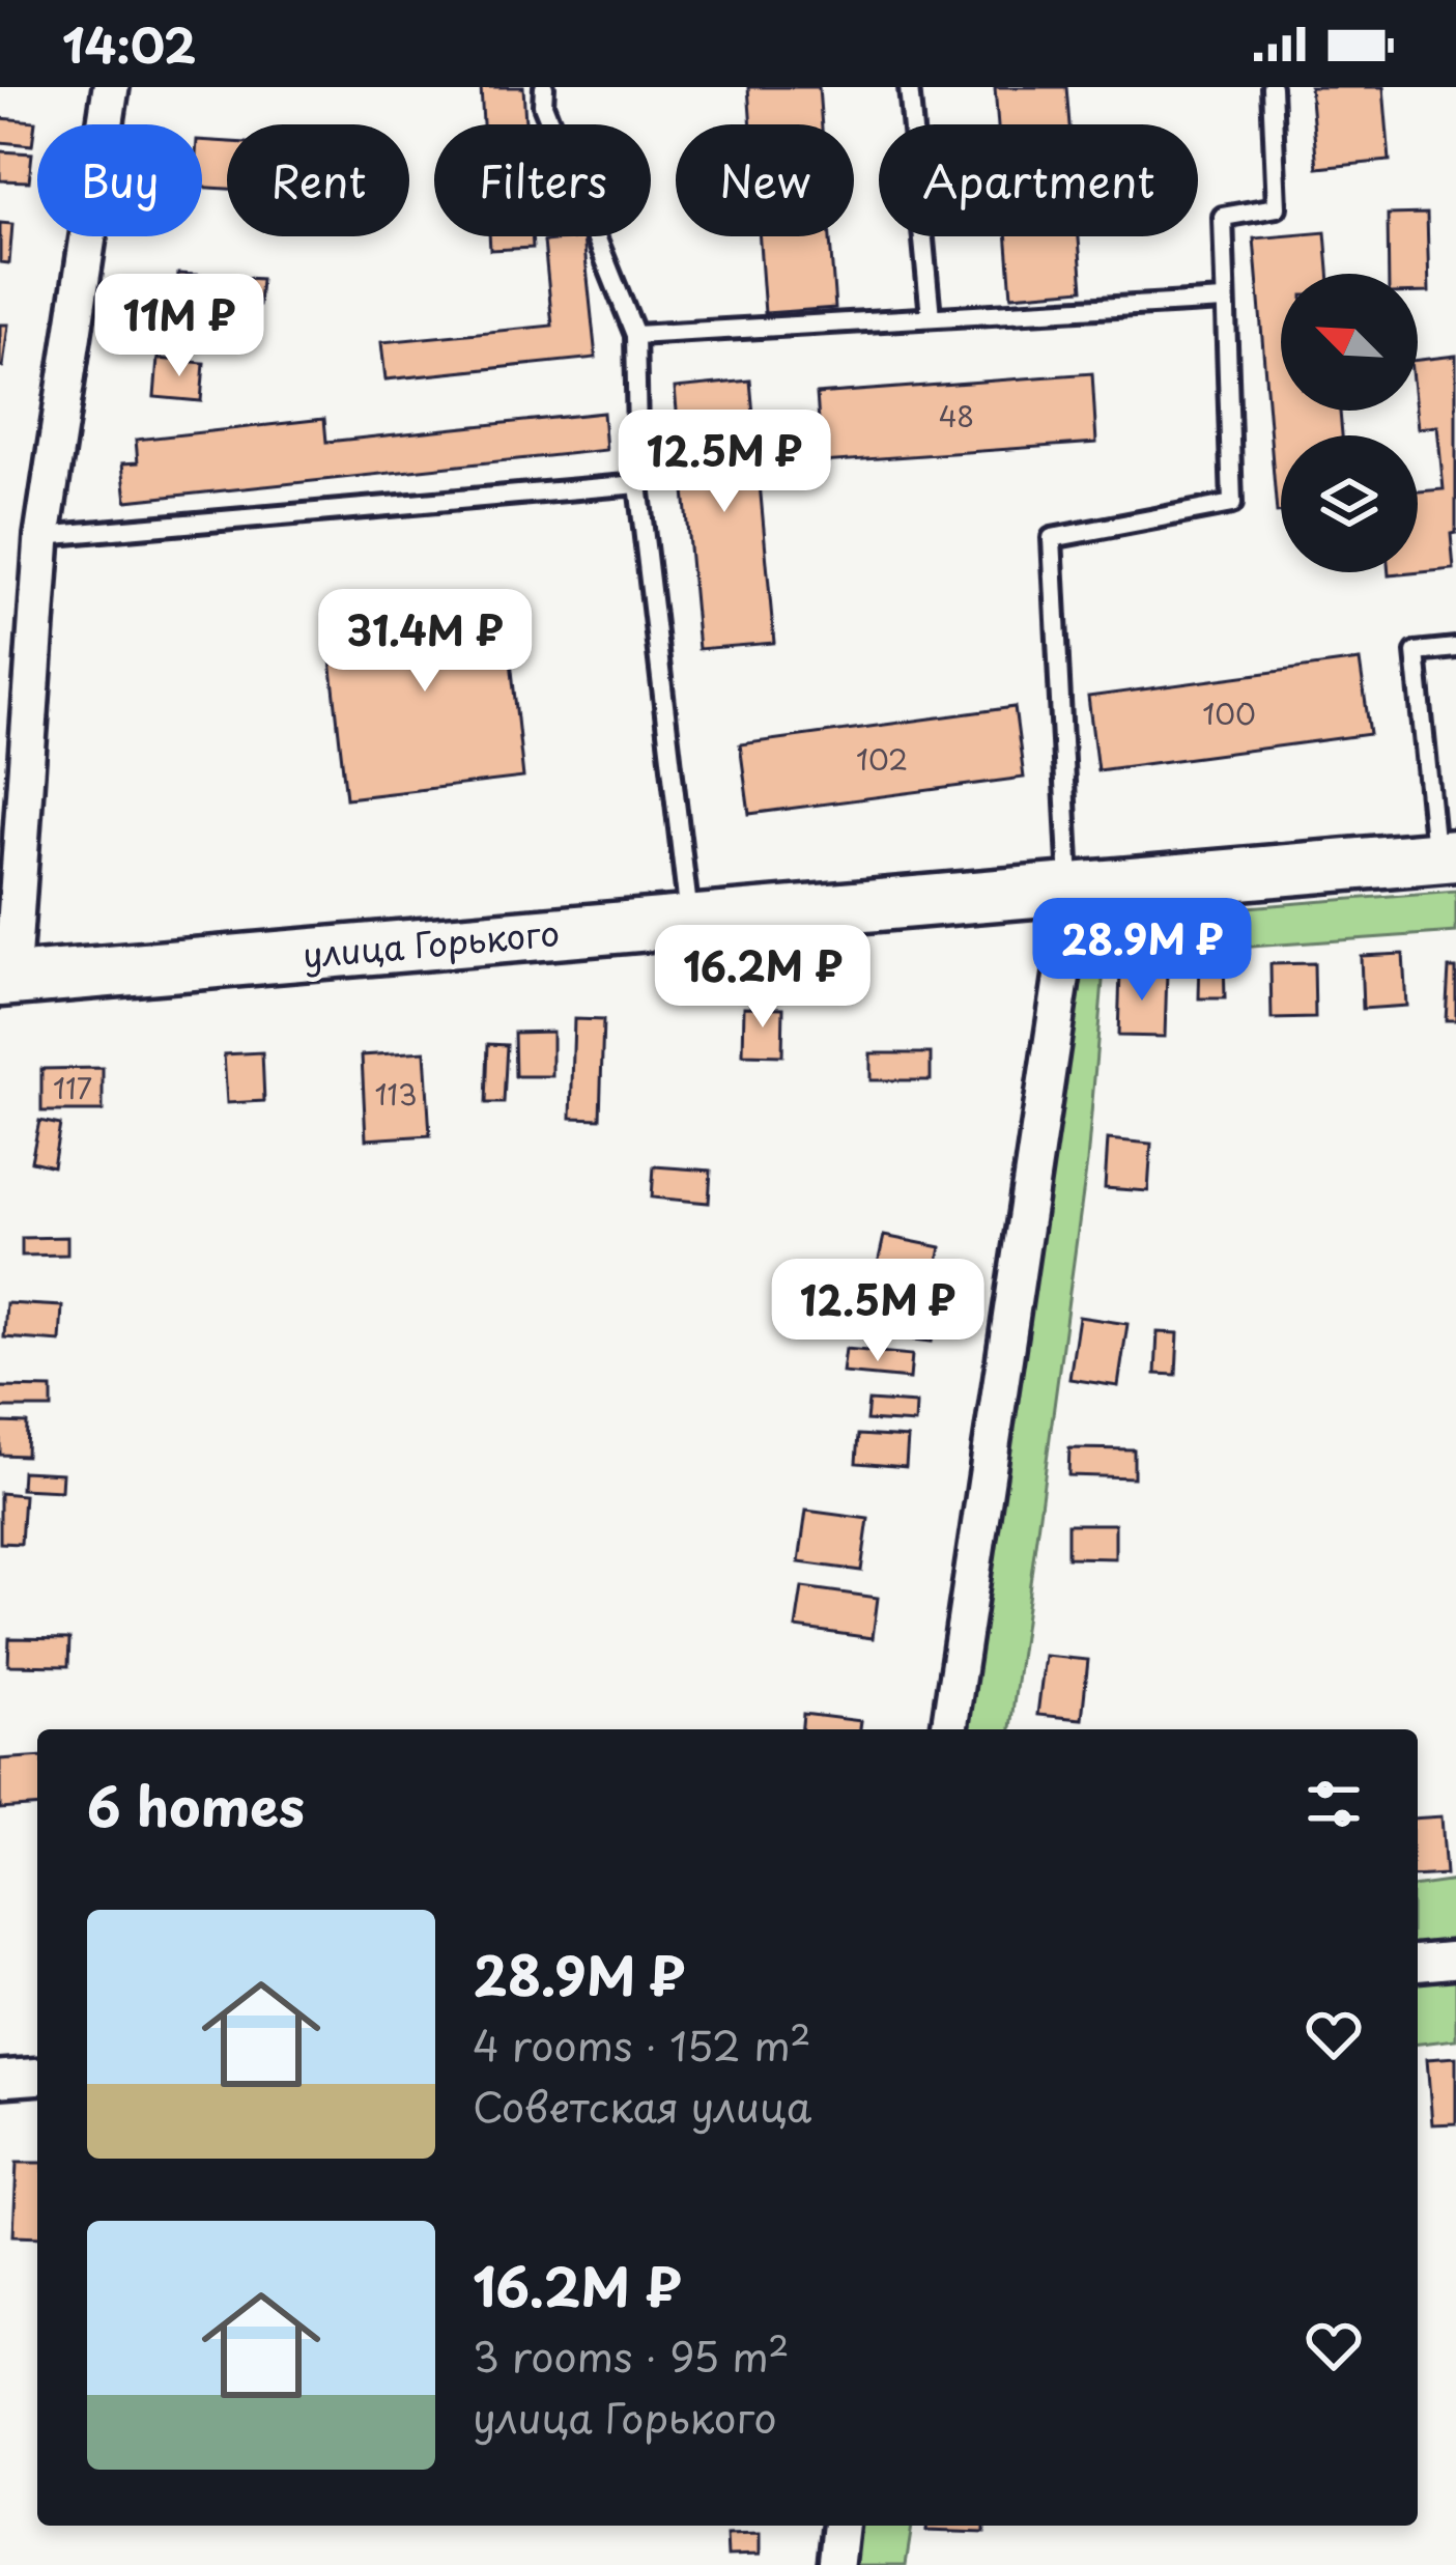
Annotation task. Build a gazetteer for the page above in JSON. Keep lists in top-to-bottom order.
{
  "streets": {
    "street": ["улица Горького"]
  },
  "house_numbers": [
    "48",
    "100",
    "102",
    "117",
    "113"
  ],
  "north": "top left",
  "page": {
    "status": "14:02",
    "chip": [
      "Buy",
      "Rent",
      "Filters",
      "New",
      "Apartment"
    ],
    "price": [
      "11M ₽",
      "12.5M ₽",
      "31.4M ₽",
      "28.9M ₽",
      "16.2M ₽",
      "12.5M ₽"
    ],
    "heading": "6 homes",
    "list": [
      {
        "name": "28.9M ₽",
        "note": "4 rooms · 152 m² · Советская улица"
      },
      {
        "name": "16.2M ₽",
        "note": "3 rooms · 95 m² · улица Горького"
      }
    ]
  }
}
